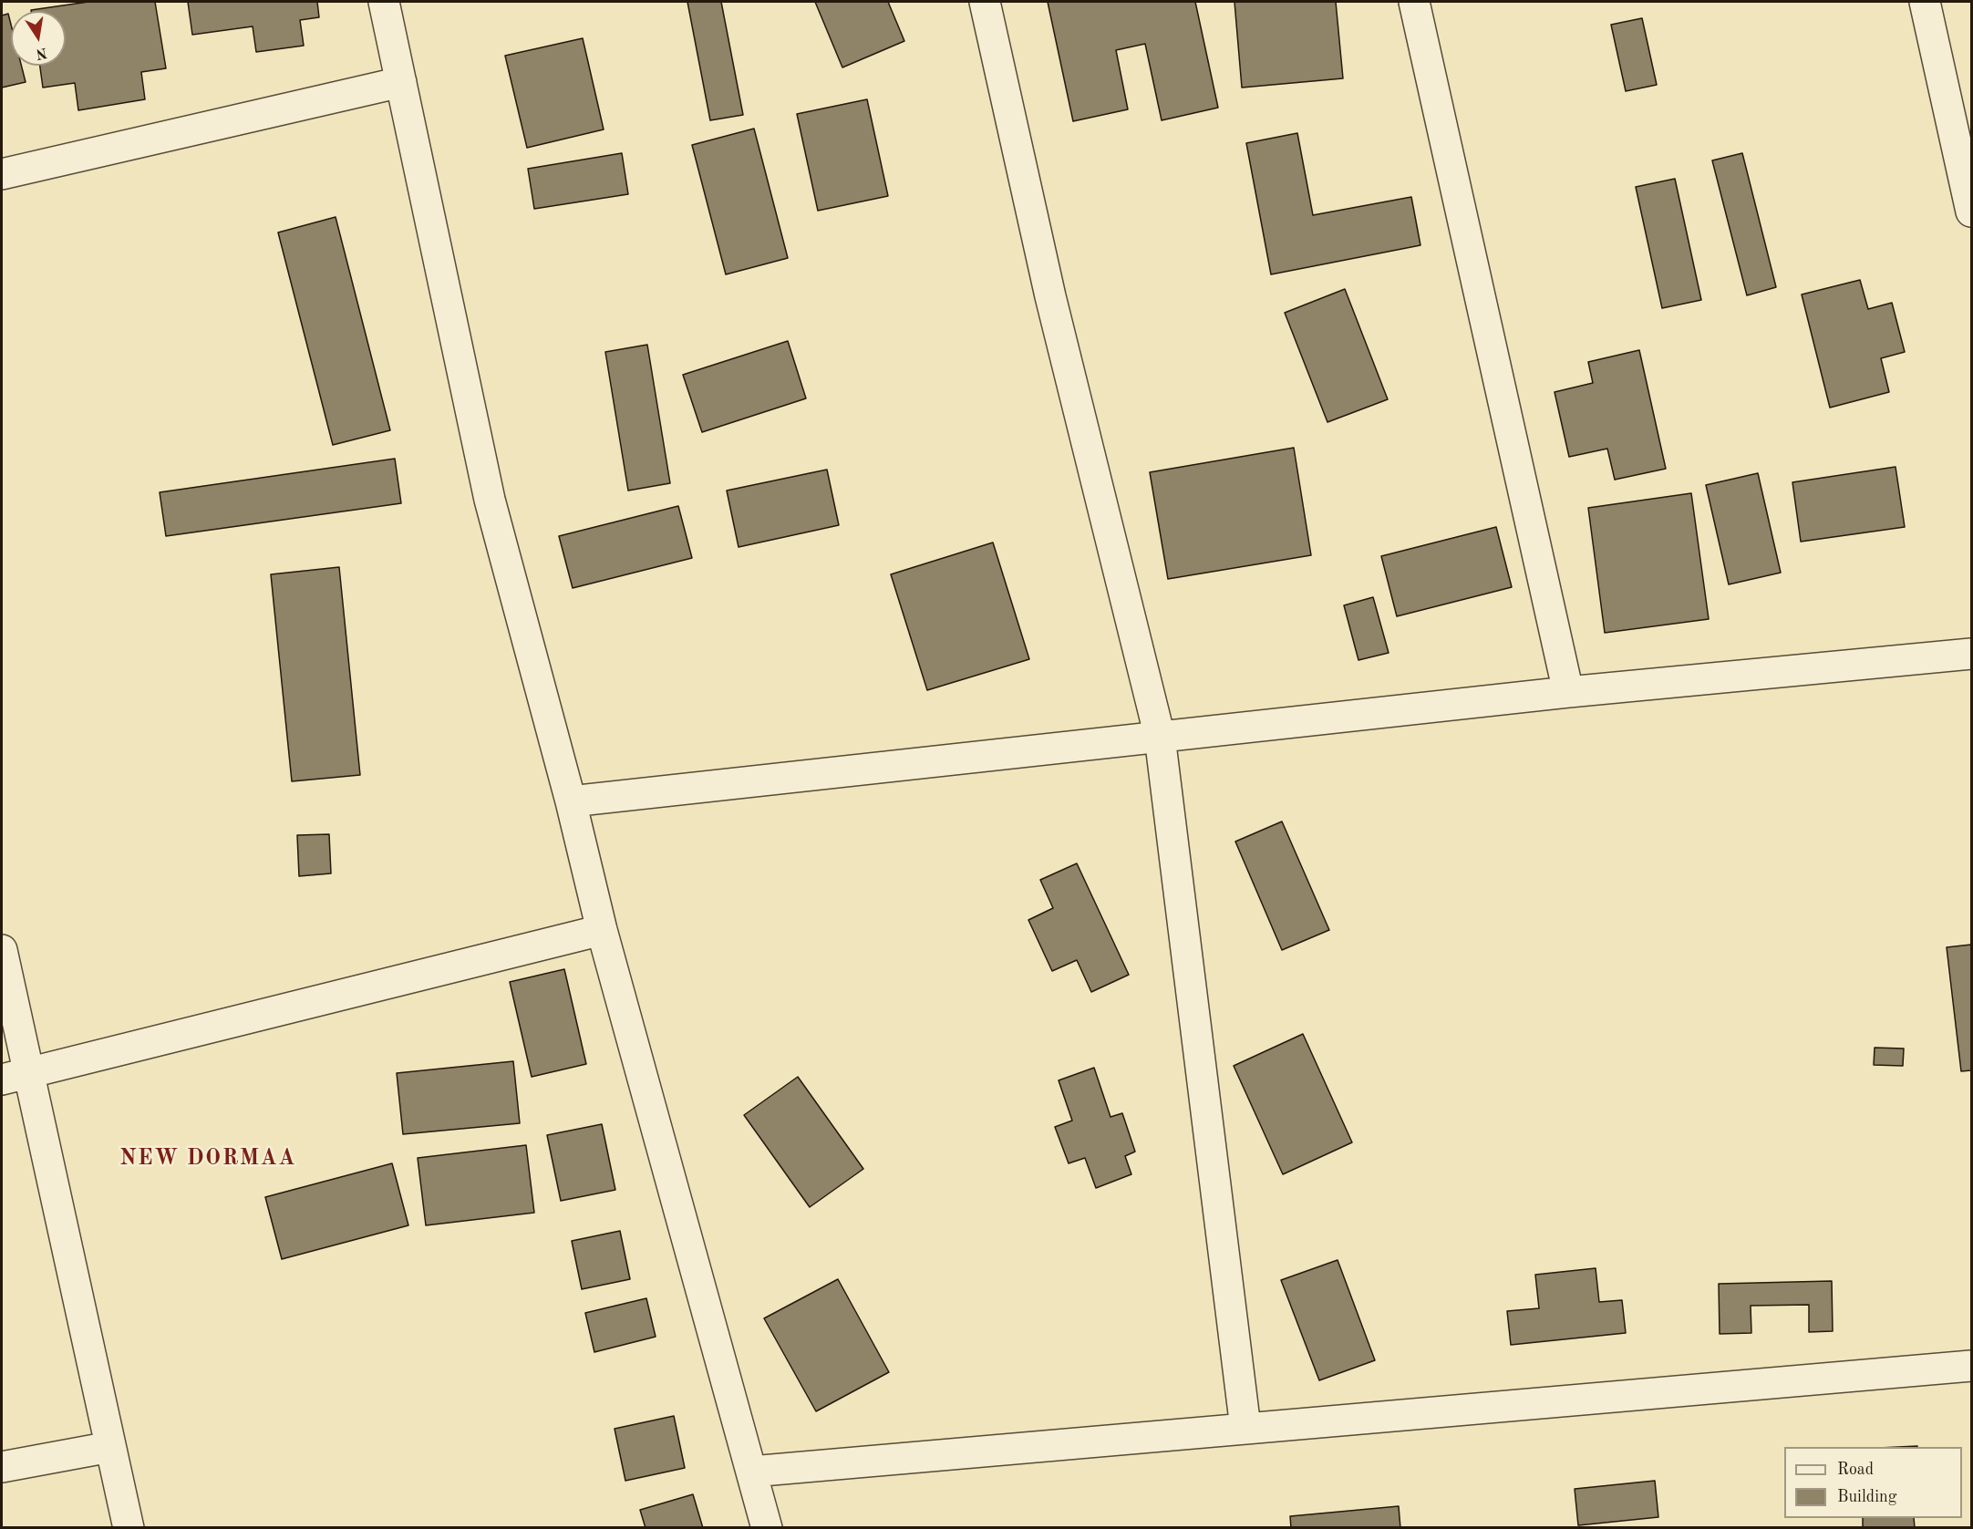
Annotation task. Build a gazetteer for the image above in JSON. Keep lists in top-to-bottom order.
{
  "districts": ["NEW DORMAA"],
  "legend": ["Road", "Building"],
  "north": "bottom"
}
